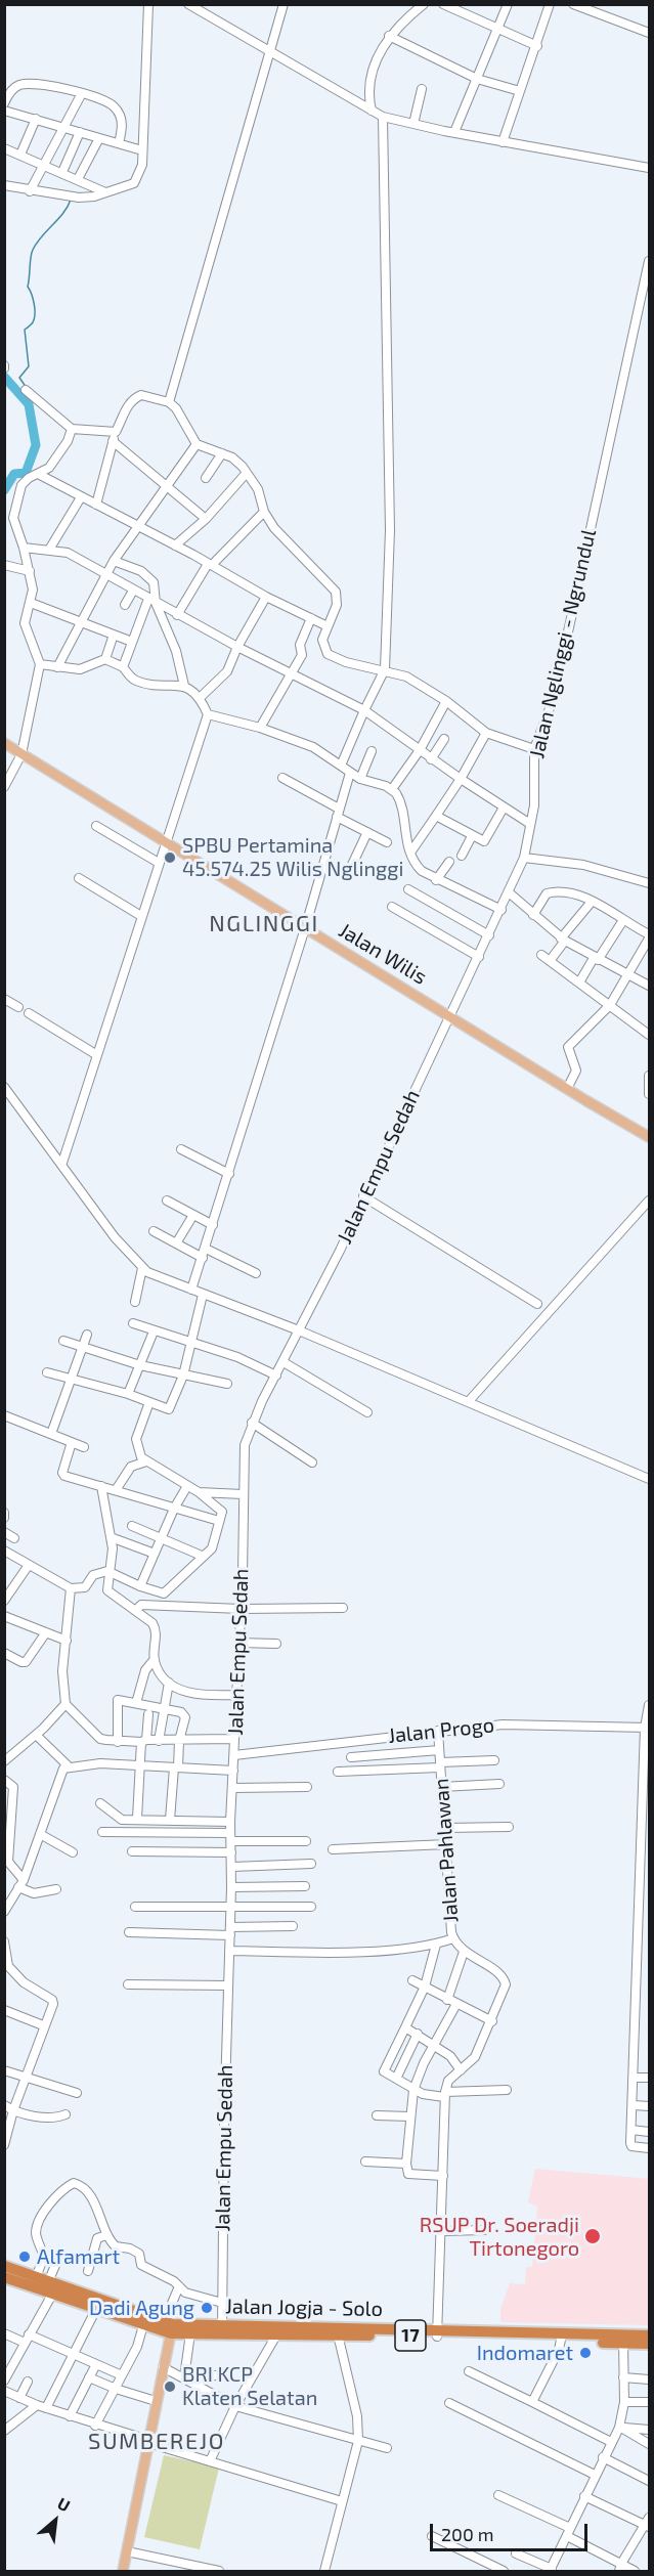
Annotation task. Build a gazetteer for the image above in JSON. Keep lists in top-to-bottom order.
{
  "streets": {
    "highway": ["Jalan Jogja - Solo", "17"],
    "main road": ["Jalan Wilis"],
    "street": [
      "Jalan Nglinggi - Ngrundul",
      "Jalan Empu Sedah",
      "Jalan Progo",
      "Jalan Pahlawan"
    ]
  },
  "crossings": [
    ["Jalan Nglinggi - Ngrundul", "Jalan Wilis"],
    ["Jalan Nglinggi - Ngrundul", "Jalan Empu Sedah"],
    ["Jalan Wilis", "Jalan Empu Sedah"],
    ["Jalan Empu Sedah", "Jalan Progo"],
    ["Jalan Empu Sedah", "Jalan Jogja - Solo"],
    ["Jalan Progo", "Jalan Pahlawan"]
  ],
  "districts": ["NGLINGGI", "SUMBEREJO"],
  "places": [
    "SPBU Pertamina 45.574.25 Wilis Nglinggi",
    "RSUP Dr. Soeradji Tirtonegoro",
    "Alfamart",
    "Dadi Agung",
    "Indomaret",
    "BRI KCP Klaten Selatan"
  ],
  "scale_bar": "200 m",
  "north": "top right"
}
